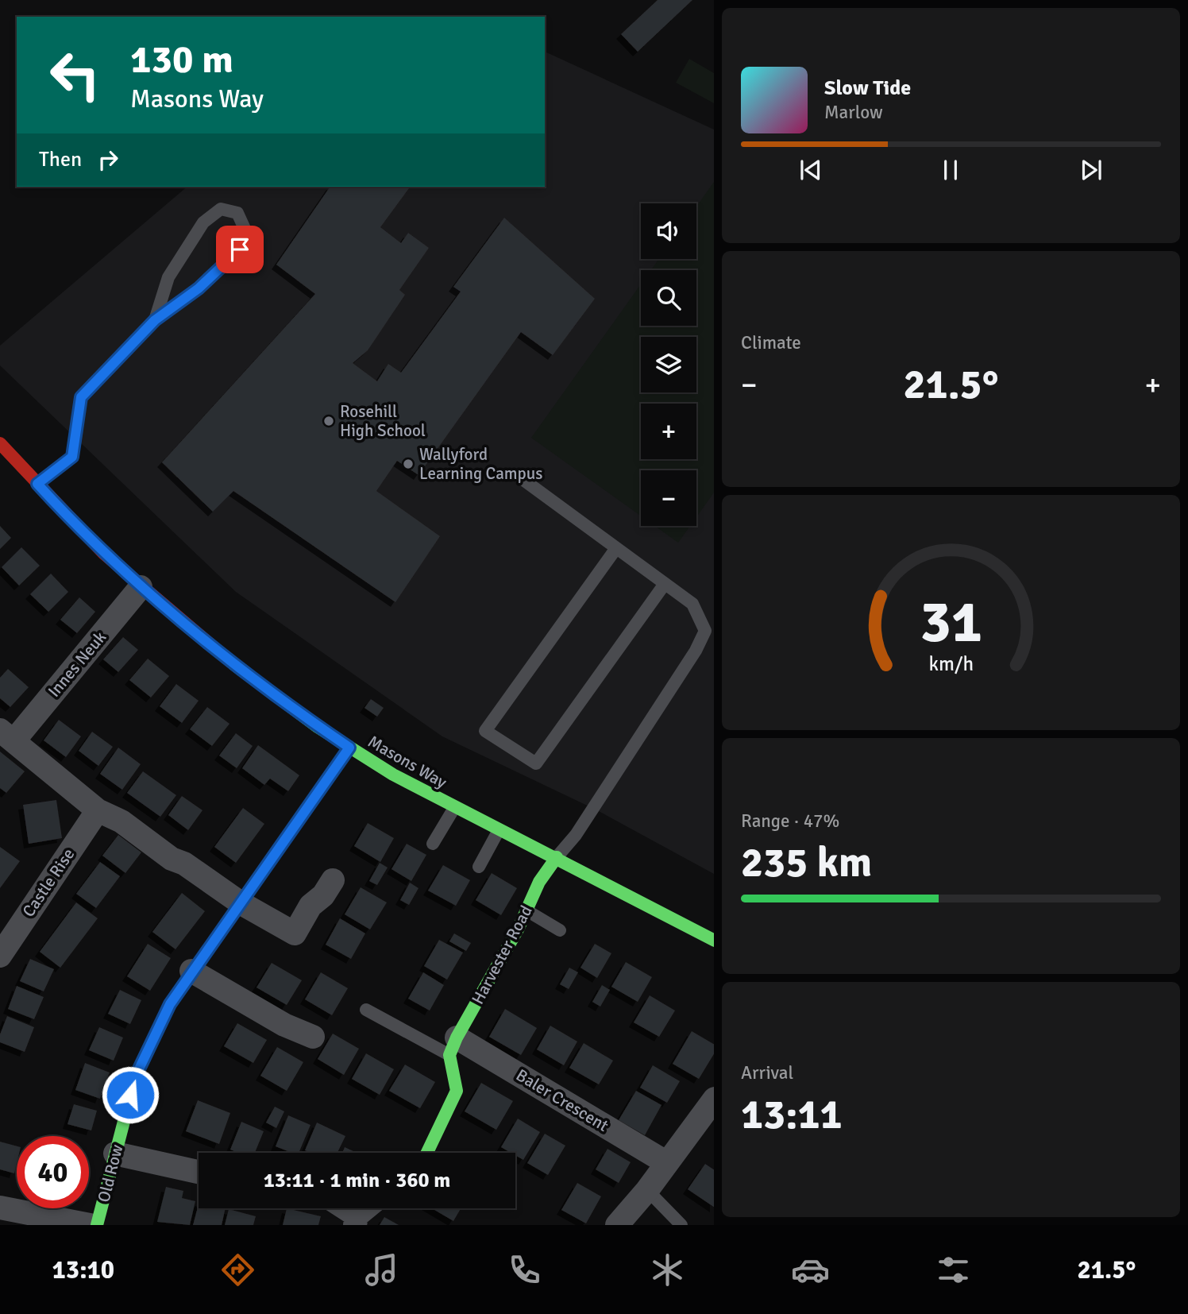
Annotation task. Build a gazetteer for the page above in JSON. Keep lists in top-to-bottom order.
{
  "streets": {
    "street": [
      "Innes Neuk",
      "Masons Way",
      "Castle Rise",
      "Harvester Road",
      "Baler Crescent",
      "Old Row"
    ]
  },
  "crossings": [
    ["Innes Neuk", "Masons Way"],
    ["Masons Way", "Harvester Road"],
    ["Masons Way", "Old Row"],
    ["Harvester Road", "Baler Crescent"]
  ],
  "places": ["Rosehill High School", "Wallyford Learning Campus"],
  "page": {
    "turn": ["130 m", "Masons Way"],
    "song": ["Slow Tide", "Marlow"],
    "then": "Then",
    "map_buttons": ["+", "−"],
    "tile": [
      "Climate",
      ["Range · 47%", "235 km"],
      ["Arrival", "13:11"]
    ],
    "heat": ["−", "21.5°", "+"],
    "limit": "40",
    "trip": "13:11 · 1 min · 360 m",
    "tabs": ["13:10", "21.5°"],
    "gauge": ["31", "km/h"]
  }
}
